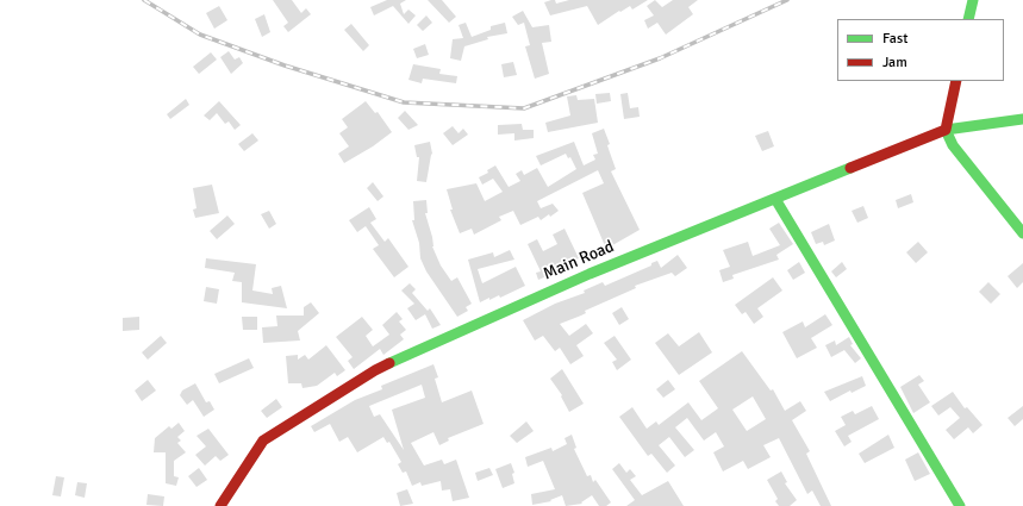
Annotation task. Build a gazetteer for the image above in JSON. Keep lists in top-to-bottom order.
{
  "streets": {
    "main road": ["Main Road"]
  },
  "legend": ["Fast", "Jam"]
}
